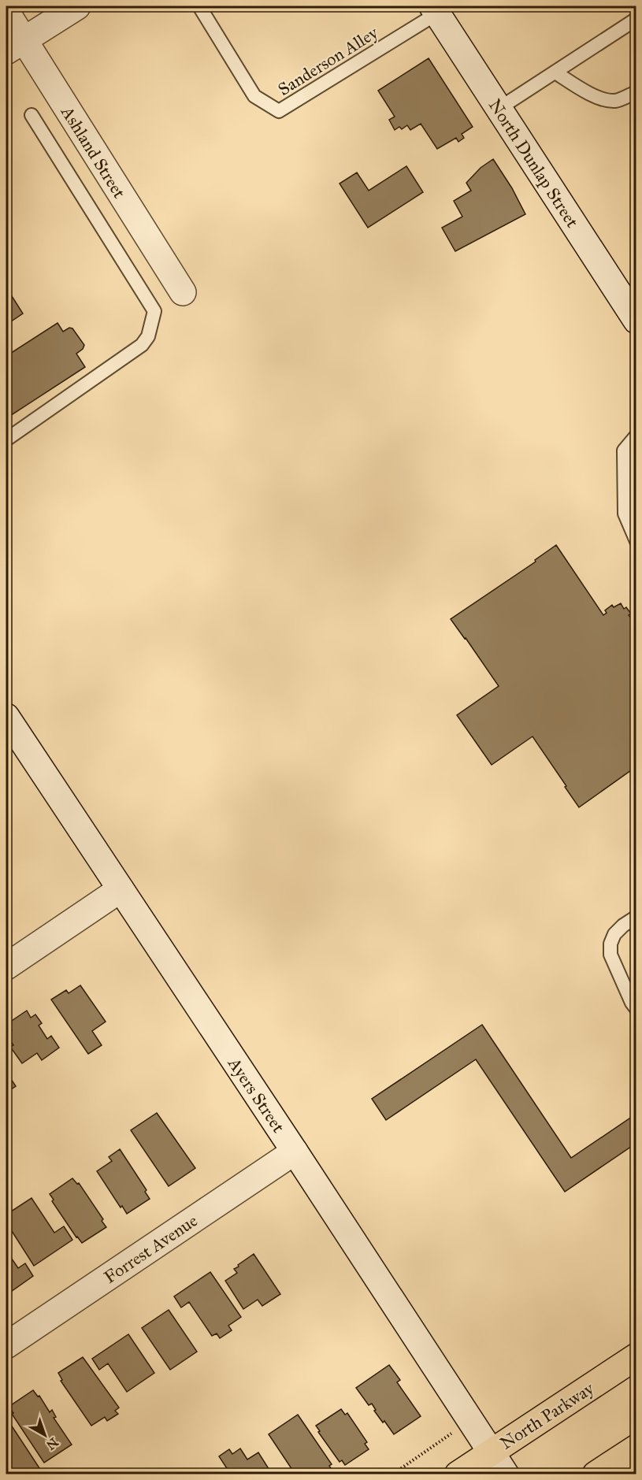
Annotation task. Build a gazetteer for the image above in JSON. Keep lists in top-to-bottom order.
{
  "streets": {
    "main road": ["North Parkway"],
    "street": [
      "Ashland Street",
      "North Dunlap Street",
      "Ayers Street",
      "Forrest Avenue"
    ],
    "lane": ["Sanderson Alley"]
  },
  "crossings": [
    ["Sanderson Alley", "North Dunlap Street"],
    ["Ayers Street", "Forrest Avenue"],
    ["Ayers Street", "North Parkway"]
  ],
  "north": "bottom right"
}
